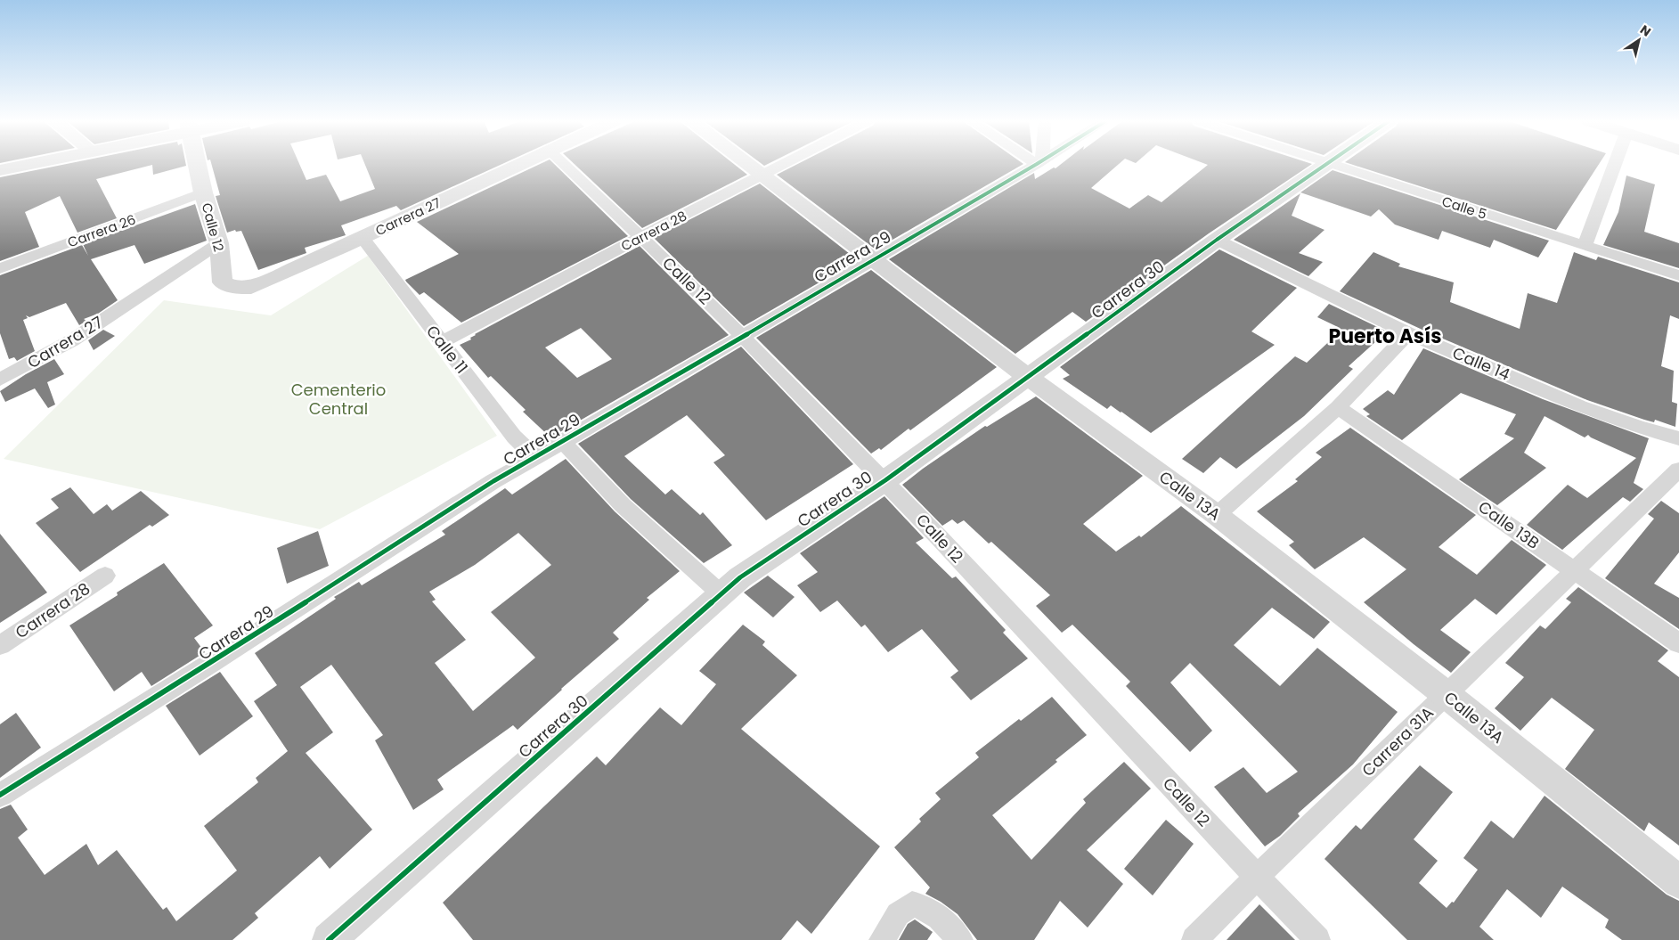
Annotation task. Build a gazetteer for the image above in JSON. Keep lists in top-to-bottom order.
{
  "streets": {
    "street": [
      "Calle 5",
      "Carrera 27",
      "Calle 12",
      "Carrera 26",
      "Carrera 28",
      "Carrera 29",
      "Carrera 30",
      "Calle 11",
      "Calle 14",
      "Calle 13A",
      "Calle 13B",
      "Carrera 31A"
    ]
  },
  "crossings": [
    ["Carrera 27", "Calle 12"],
    ["Carrera 27", "Calle 11"],
    ["Calle 12", "Carrera 26"],
    ["Calle 12", "Carrera 28"],
    ["Calle 12", "Carrera 29"],
    ["Calle 12", "Carrera 30"],
    ["Calle 12", "Carrera 31A"],
    ["Carrera 28", "Calle 11"],
    ["Carrera 28", "Calle 13A"],
    ["Carrera 29", "Calle 11"],
    ["Carrera 29", "Calle 13A"],
    ["Carrera 30", "Calle 14"],
    ["Carrera 30", "Calle 13A"],
    ["Calle 13A", "Carrera 31A"],
    ["Calle 13B", "Carrera 31A"]
  ],
  "districts": ["Puerto Asís"],
  "parks": ["Cementerio Central"],
  "north": "top right"
}
